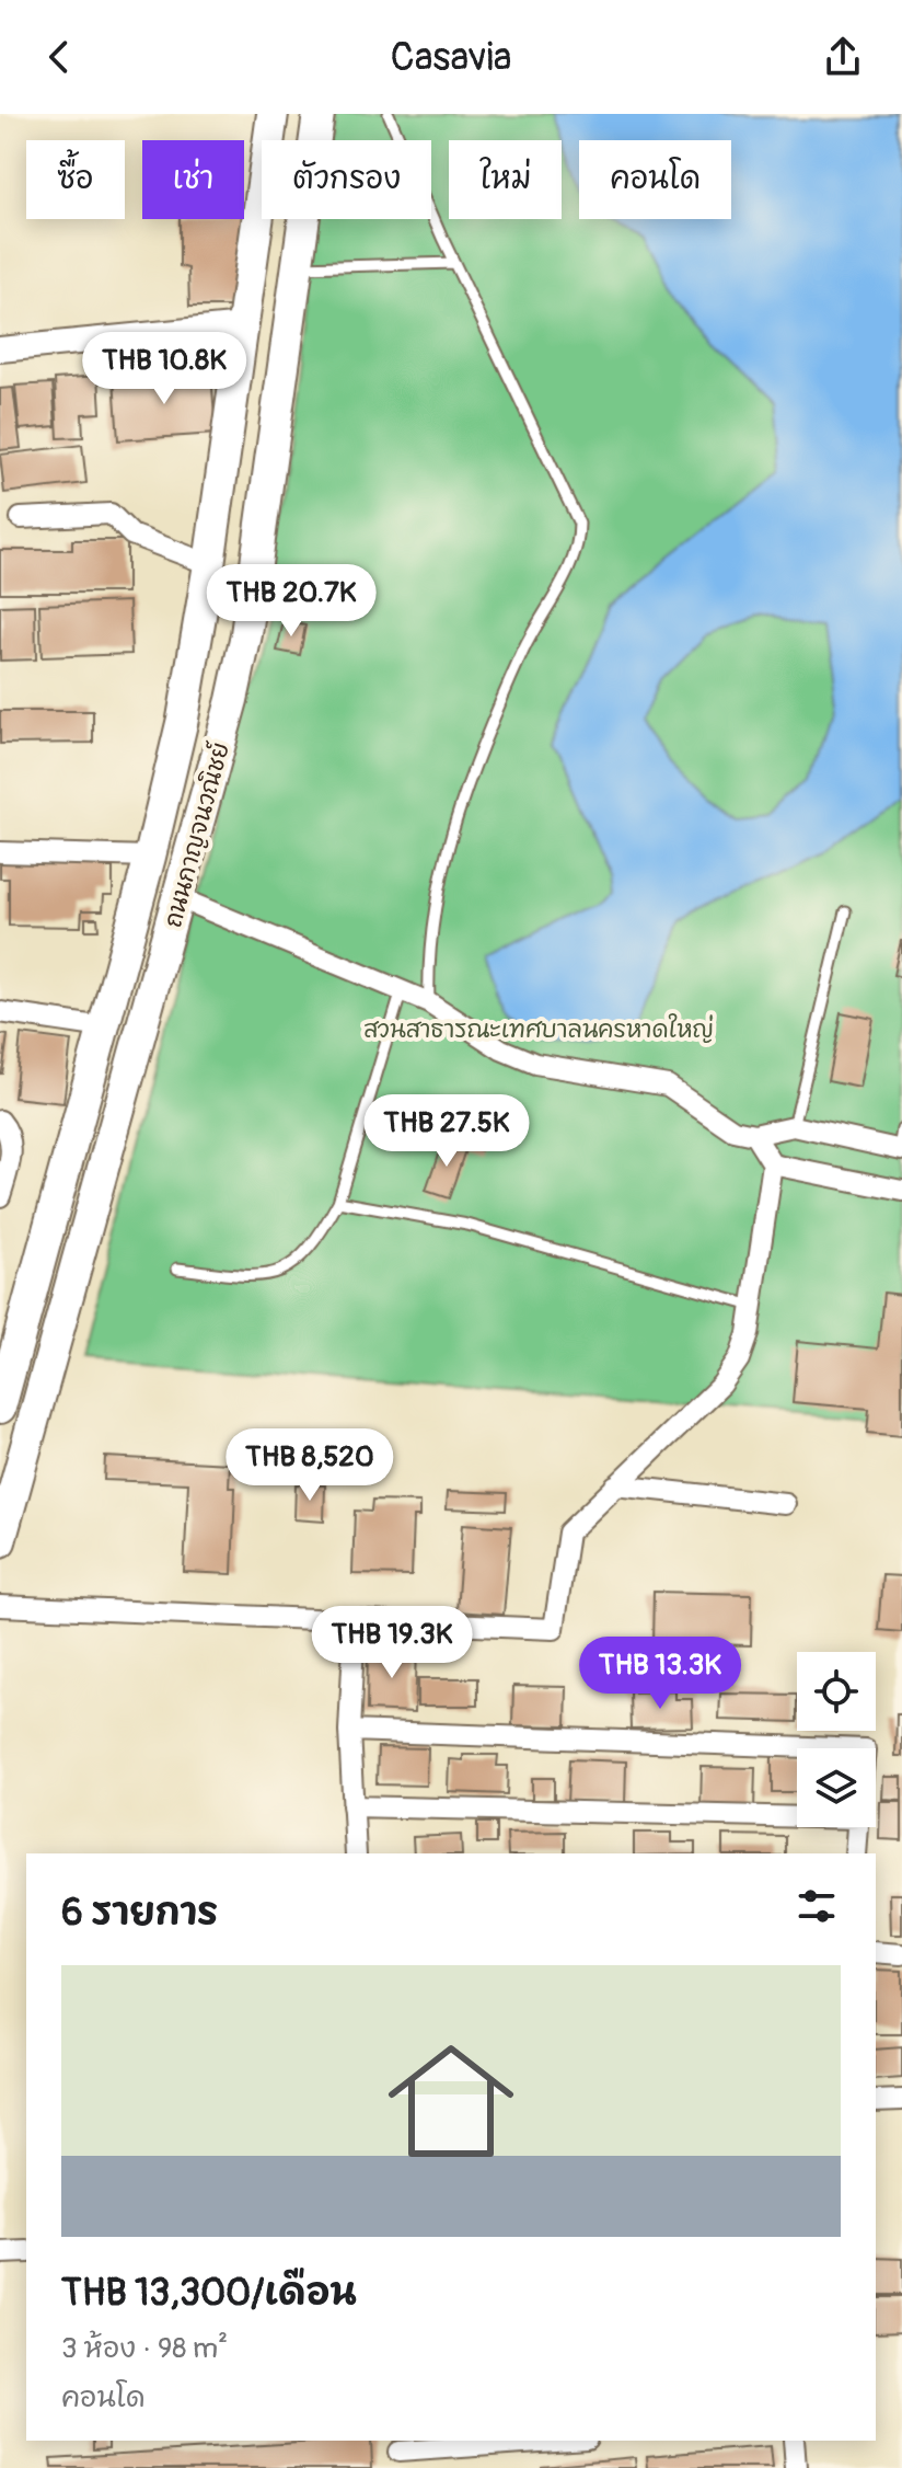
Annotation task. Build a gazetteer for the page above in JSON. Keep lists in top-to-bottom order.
{
  "streets": {
    "main road": ["ถนนกาญจนวณิชย์"]
  },
  "parks": ["สวนสาธารณะเทศบาลนครหาดใหญ่"],
  "page": {
    "header": "Casavia",
    "chip": [
      "ซื้อ",
      "เช่า",
      "ตัวกรอง",
      "ใหม่",
      "คอนโด"
    ],
    "price": [
      "THB 10.8K",
      "THB 20.7K",
      "THB 27.5K",
      "THB 8,520",
      "THB 19.3K",
      "THB 13.3K"
    ],
    "heading": "6 รายการ",
    "list": [
      {
        "name": "THB 13,300/เดือน",
        "note": "3 ห้อง · 98 m² · คอนโด"
      }
    ]
  }
}
